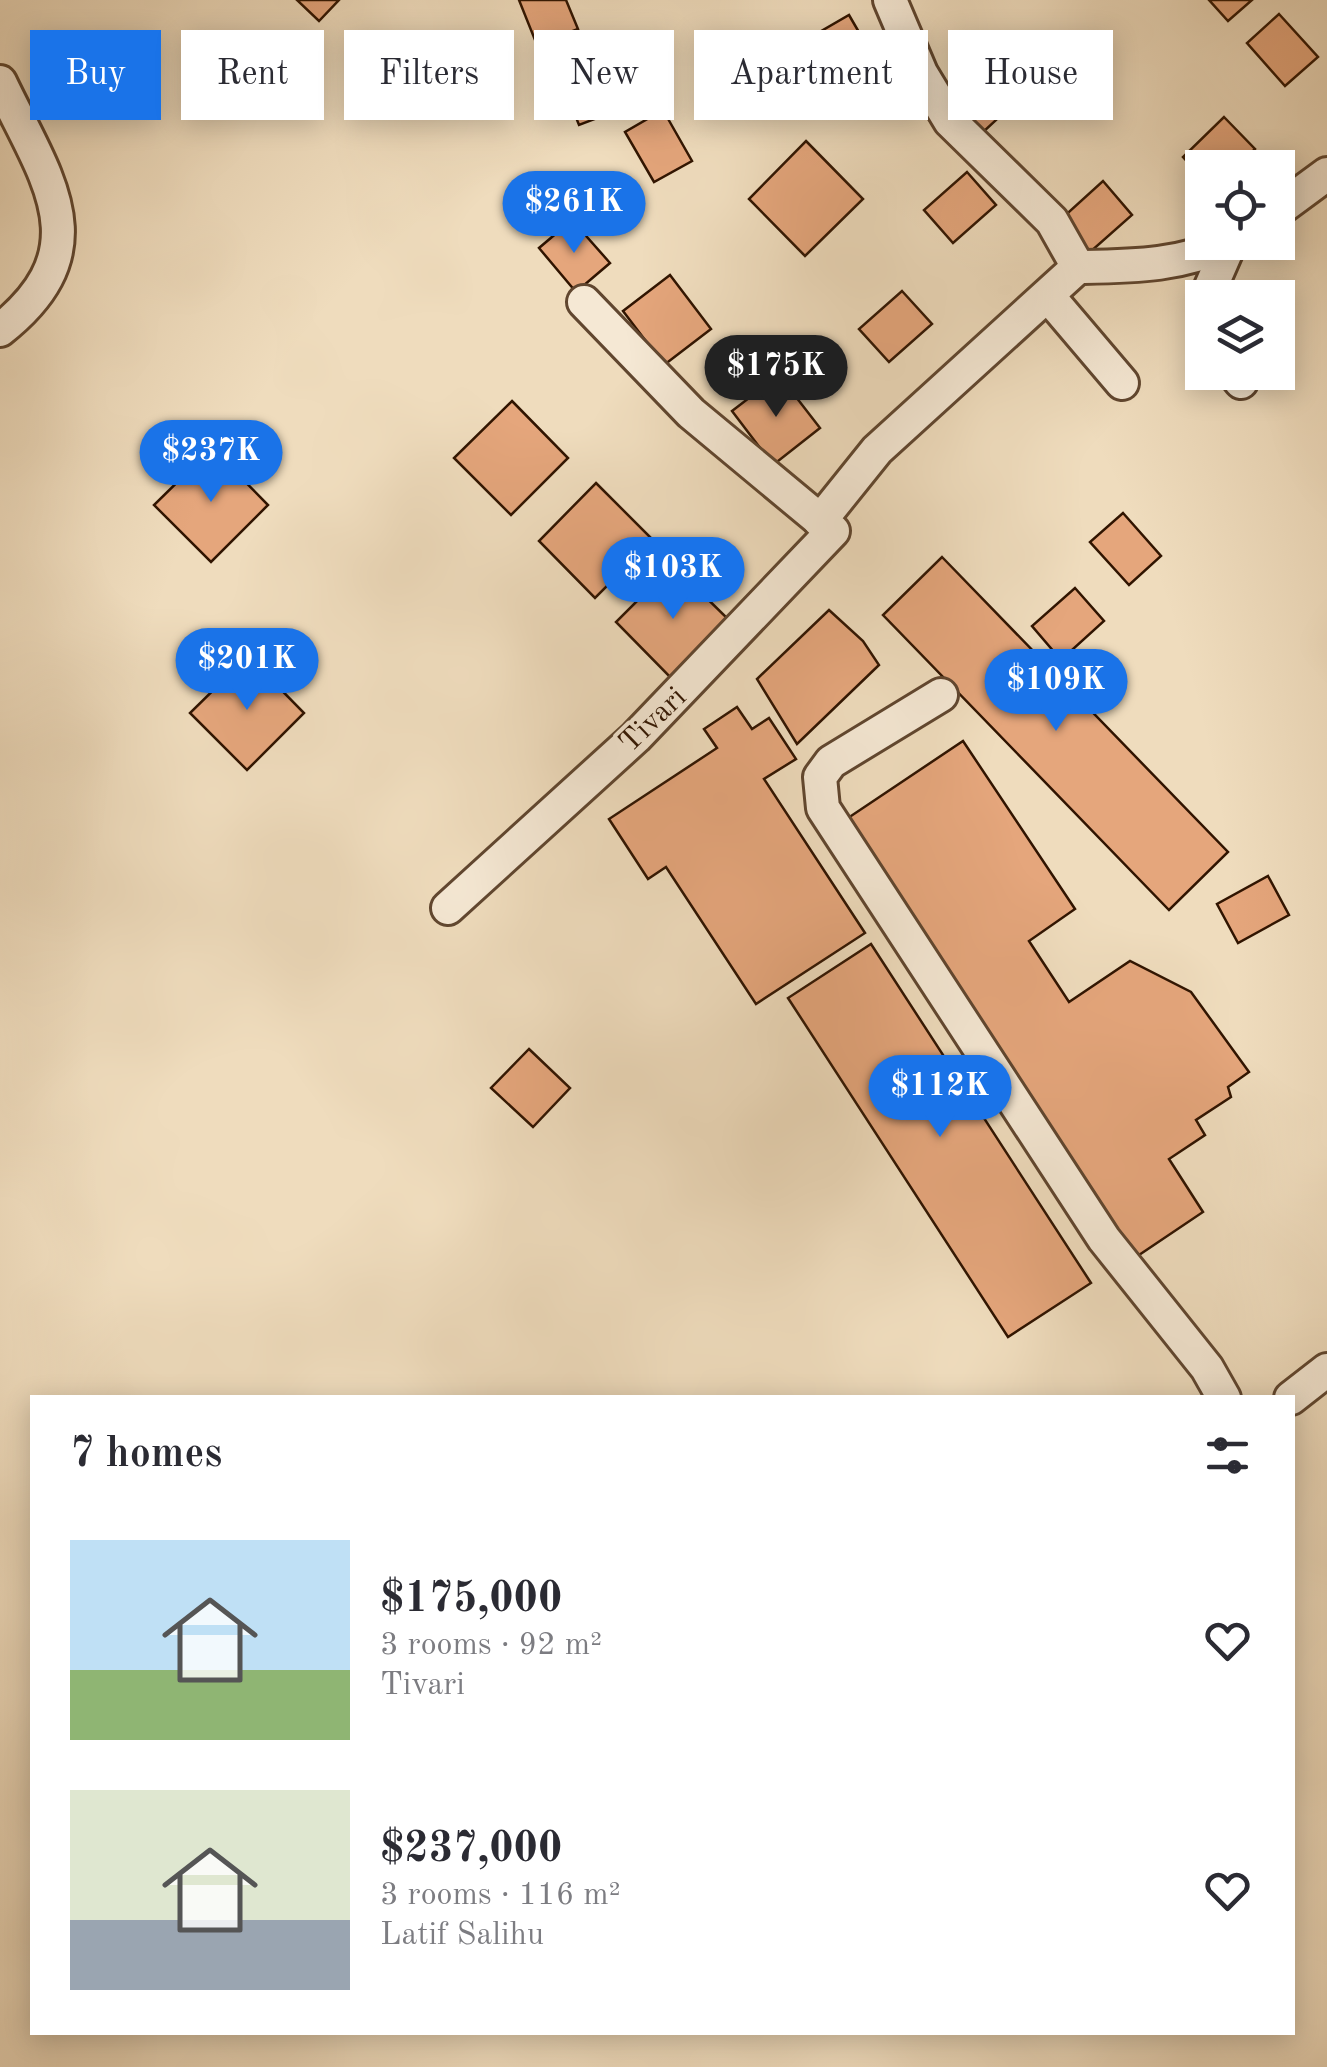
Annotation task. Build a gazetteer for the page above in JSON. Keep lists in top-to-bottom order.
{
  "streets": {
    "street": ["Tivari"]
  },
  "page": {
    "chip": [
      "Buy",
      "Rent",
      "Filters",
      "New",
      "Apartment",
      "House"
    ],
    "price": [
      "$261K",
      "$175K",
      "$237K",
      "$103K",
      "$201K",
      "$109K",
      "$112K"
    ],
    "heading": "7 homes",
    "list": [
      {
        "name": "$175,000",
        "note": "3 rooms · 92 m² · Tivari"
      },
      {
        "name": "$237,000",
        "note": "3 rooms · 116 m² · Latif Salihu"
      }
    ]
  }
}
